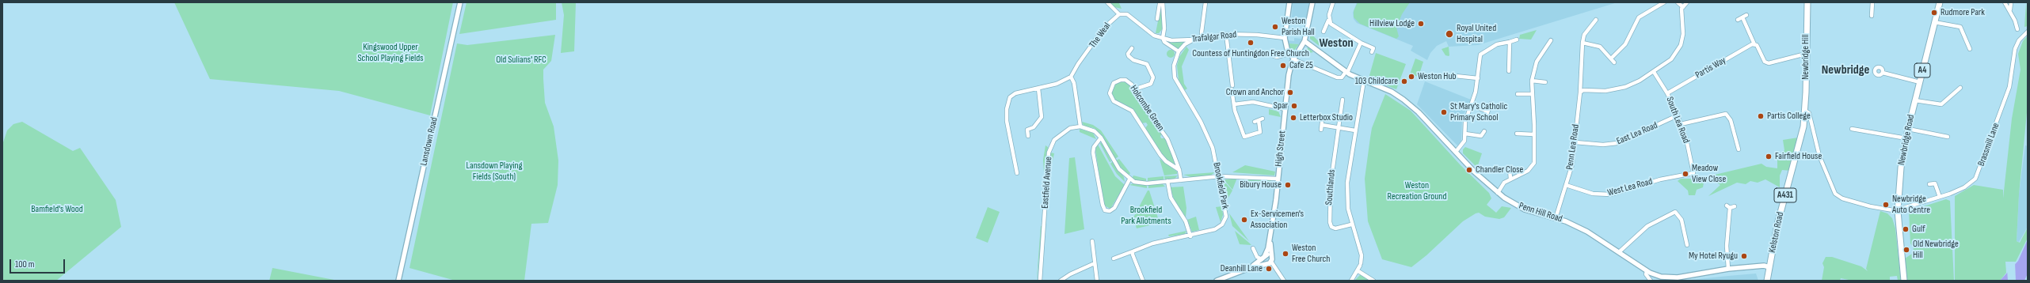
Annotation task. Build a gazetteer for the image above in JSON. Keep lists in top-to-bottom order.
{
  "streets": {
    "main road": [
      "Newbridge Hill",
      "A4",
      "Newbridge Road",
      "A431",
      "Kelston Road"
    ],
    "street": [
      "The Weal",
      "Trafalgar Road",
      "Partis Way",
      "Holcombe Green",
      "South Lea Road",
      "East Lea Road",
      "Lansdown Road",
      "Brassmill Lane",
      "Penn Lea Road",
      "High Street",
      "Eastfield Avenue",
      "Brookfield Park",
      "Southlands",
      "West Lea Road",
      "Penn Hill Road"
    ]
  },
  "crossings": [
    ["Newbridge Hill", "Kelston Road"],
    ["Partis Way", "South Lea Road"],
    ["South Lea Road", "East Lea Road"],
    ["South Lea Road", "West Lea Road"],
    ["East Lea Road", "Penn Lea Road"],
    ["Newbridge Road", "Brassmill Lane"],
    ["Penn Lea Road", "West Lea Road"],
    ["Penn Lea Road", "Penn Hill Road"],
    ["High Street", "Penn Hill Road"],
    ["Southlands", "Penn Hill Road"],
    ["Penn Hill Road", "Kelston Road"]
  ],
  "districts": ["Weston", "Newbridge"],
  "parks": [
    "Kingswood Upper School Playing Fields",
    "Old Sulians' RFC",
    "Lansdown Playing Fields (South)",
    "Weston Recreation Ground",
    "Bamfield's Wood",
    "Brookfield Park Allotments"
  ],
  "places": [
    "Rudmore Park",
    "Hillview Lodge",
    "Weston Parish Hall",
    "Royal United Hospital",
    "Countess of Huntingdon Free Church",
    "Cafe 25",
    "Weston Hub",
    "103 Childcare",
    "Crown and Anchor",
    "Spar",
    "St Mary's Catholic Primary School",
    "Partis College",
    "Letterbox Studio",
    "Fairfield House",
    "Chandler Close",
    "Meadow View Close",
    "Bibury House",
    "Newbridge Auto Centre",
    "Ex-Servicemen's Association",
    "Gulf",
    "Old Newbridge Hill",
    "Weston Free Church",
    "My Hotel Ryugu",
    "Deanhill Lane"
  ],
  "scale_bar": "100 m"
}
